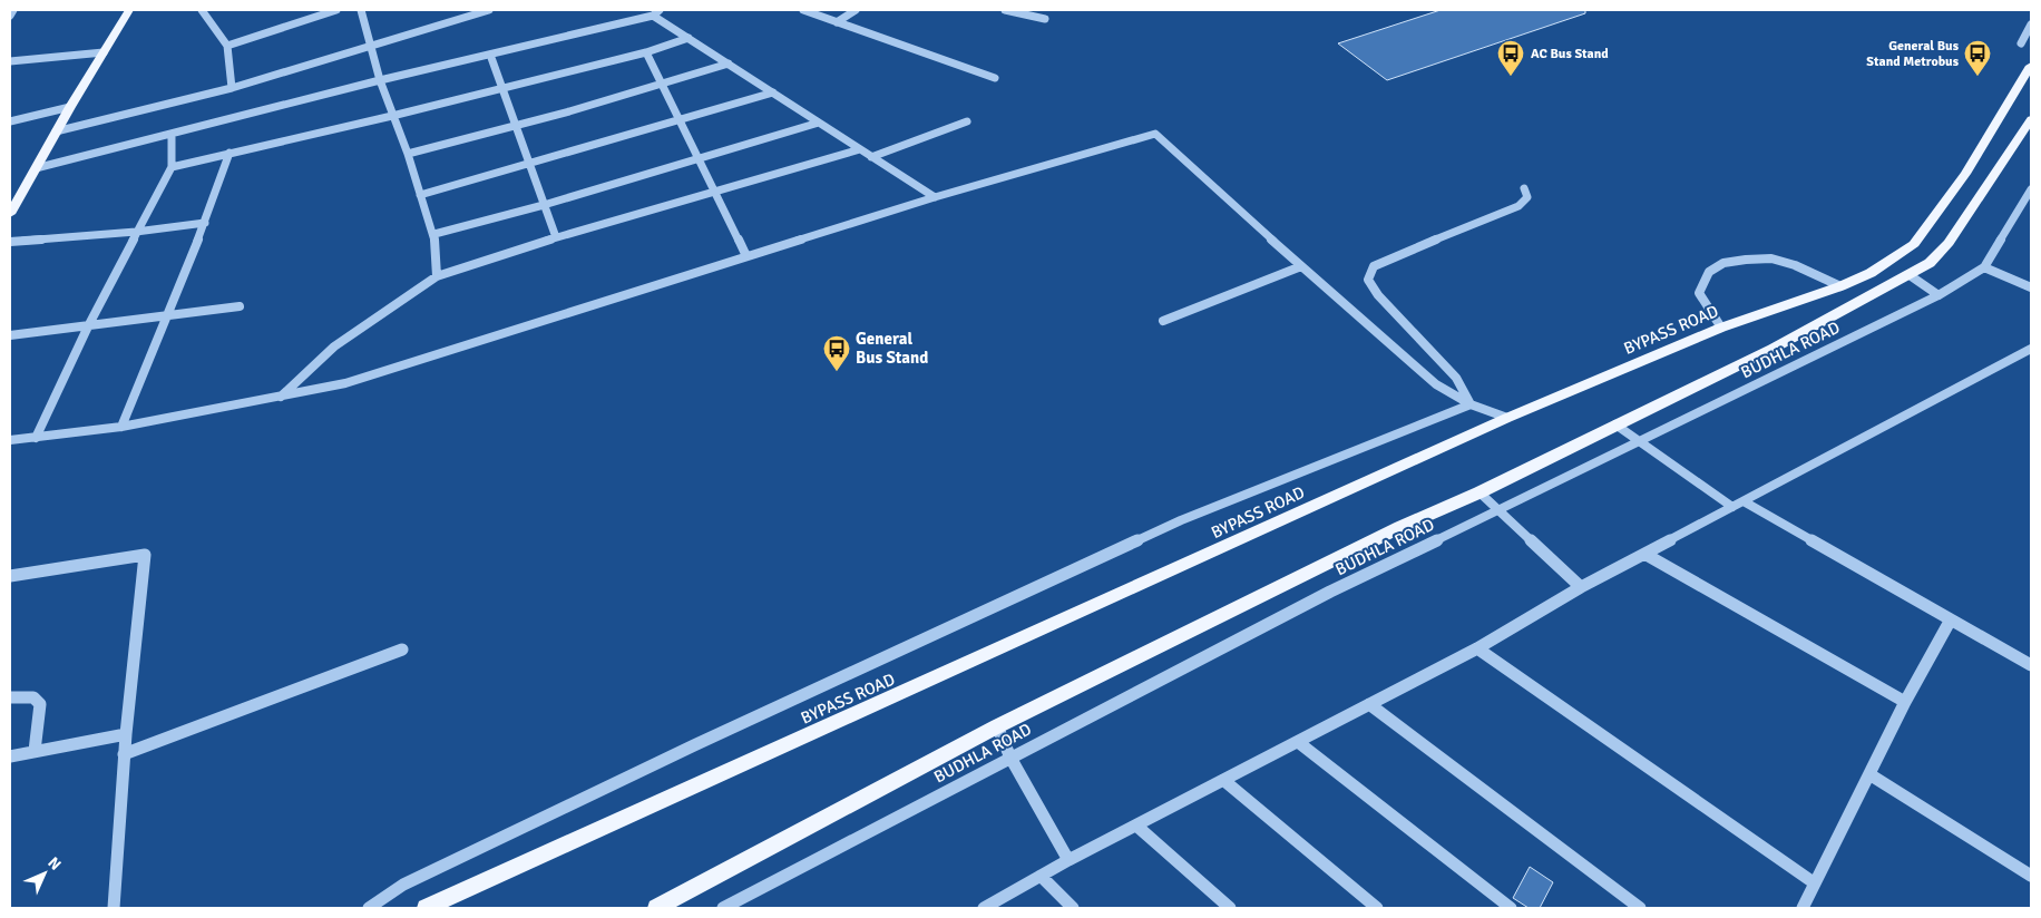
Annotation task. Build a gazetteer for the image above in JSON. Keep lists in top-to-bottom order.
{
  "streets": {
    "main road": ["BYPASS ROAD"],
    "street": ["BUDHLA ROAD"]
  },
  "places": {
    "bus stop": ["AC Bus Stand", "General Bus Stand Metrobus", "General Bus Stand"]
  },
  "north": "top right"
}
